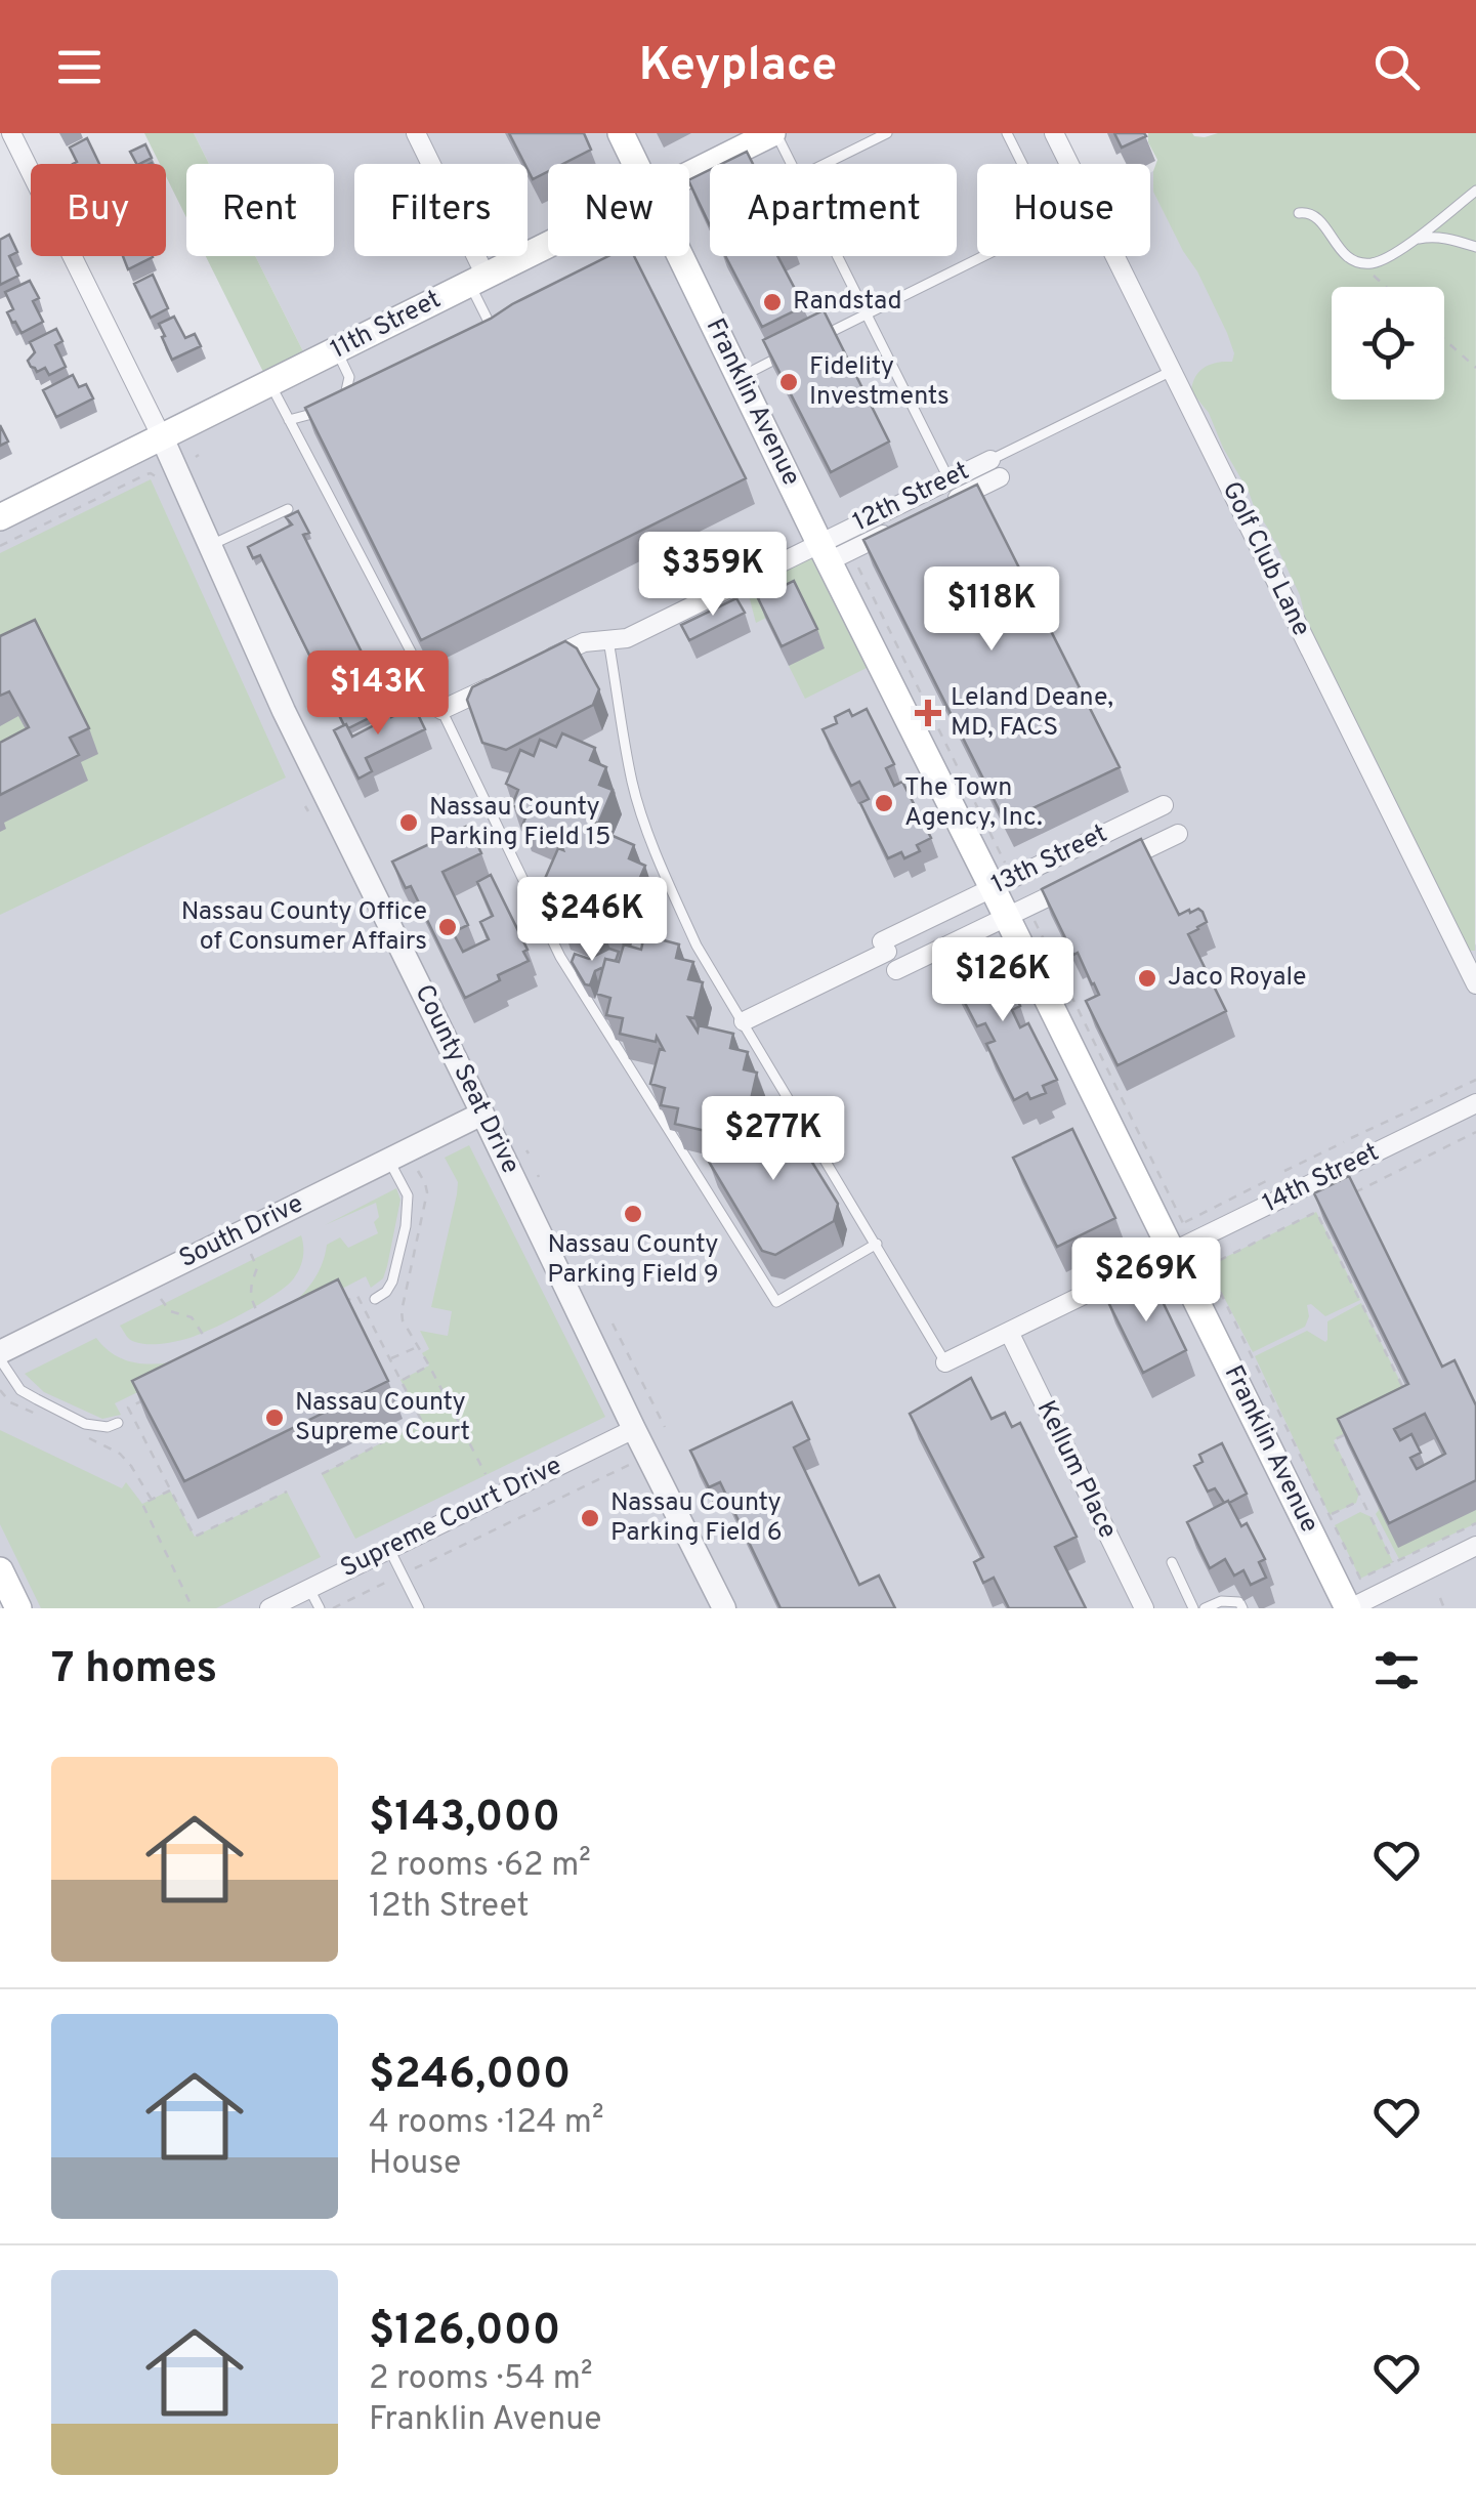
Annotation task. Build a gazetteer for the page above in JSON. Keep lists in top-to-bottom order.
{
  "streets": {
    "main road": ["11th Street", "Franklin Avenue"],
    "street": [
      "12th Street",
      "Golf Club Lane",
      "13th Street",
      "County Seat Drive",
      "14th Street",
      "South Drive",
      "Kellum Place",
      "Supreme Court Drive"
    ]
  },
  "crossings": [
    ["11th Street", "County Seat Drive"],
    ["Franklin Avenue", "12th Street"],
    ["Franklin Avenue", "13th Street"],
    ["Franklin Avenue", "14th Street"],
    ["County Seat Drive", "South Drive"],
    ["County Seat Drive", "Supreme Court Drive"],
    ["14th Street", "Kellum Place"]
  ],
  "places": {
    "other": [
      "Randstad",
      "Fidelity Investments",
      "The Town Agency, Inc.",
      "Nassau County Parking Field 15",
      "Nassau County Office of Consumer Affairs",
      "Jaco Royale",
      "Nassau County Parking Field 9",
      "Nassau County Supreme Court",
      "Nassau County Parking Field 6"
    ],
    "health": ["Leland Deane, MD, FACS"]
  },
  "page": {
    "header": "Keyplace",
    "chip": [
      "Buy",
      "Rent",
      "Filters",
      "New",
      "Apartment",
      "House"
    ],
    "price": [
      "$359K",
      "$118K",
      "$143K",
      "$246K",
      "$126K",
      "$277K",
      "$269K"
    ],
    "heading": "7 homes",
    "list": [
      {
        "name": "$143,000",
        "note": "2 rooms · 62 m² · 12th Street"
      },
      {
        "name": "$246,000",
        "note": "4 rooms · 124 m² · House"
      },
      {
        "name": "$126,000",
        "note": "2 rooms · 54 m² · Franklin Avenue"
      }
    ]
  }
}
